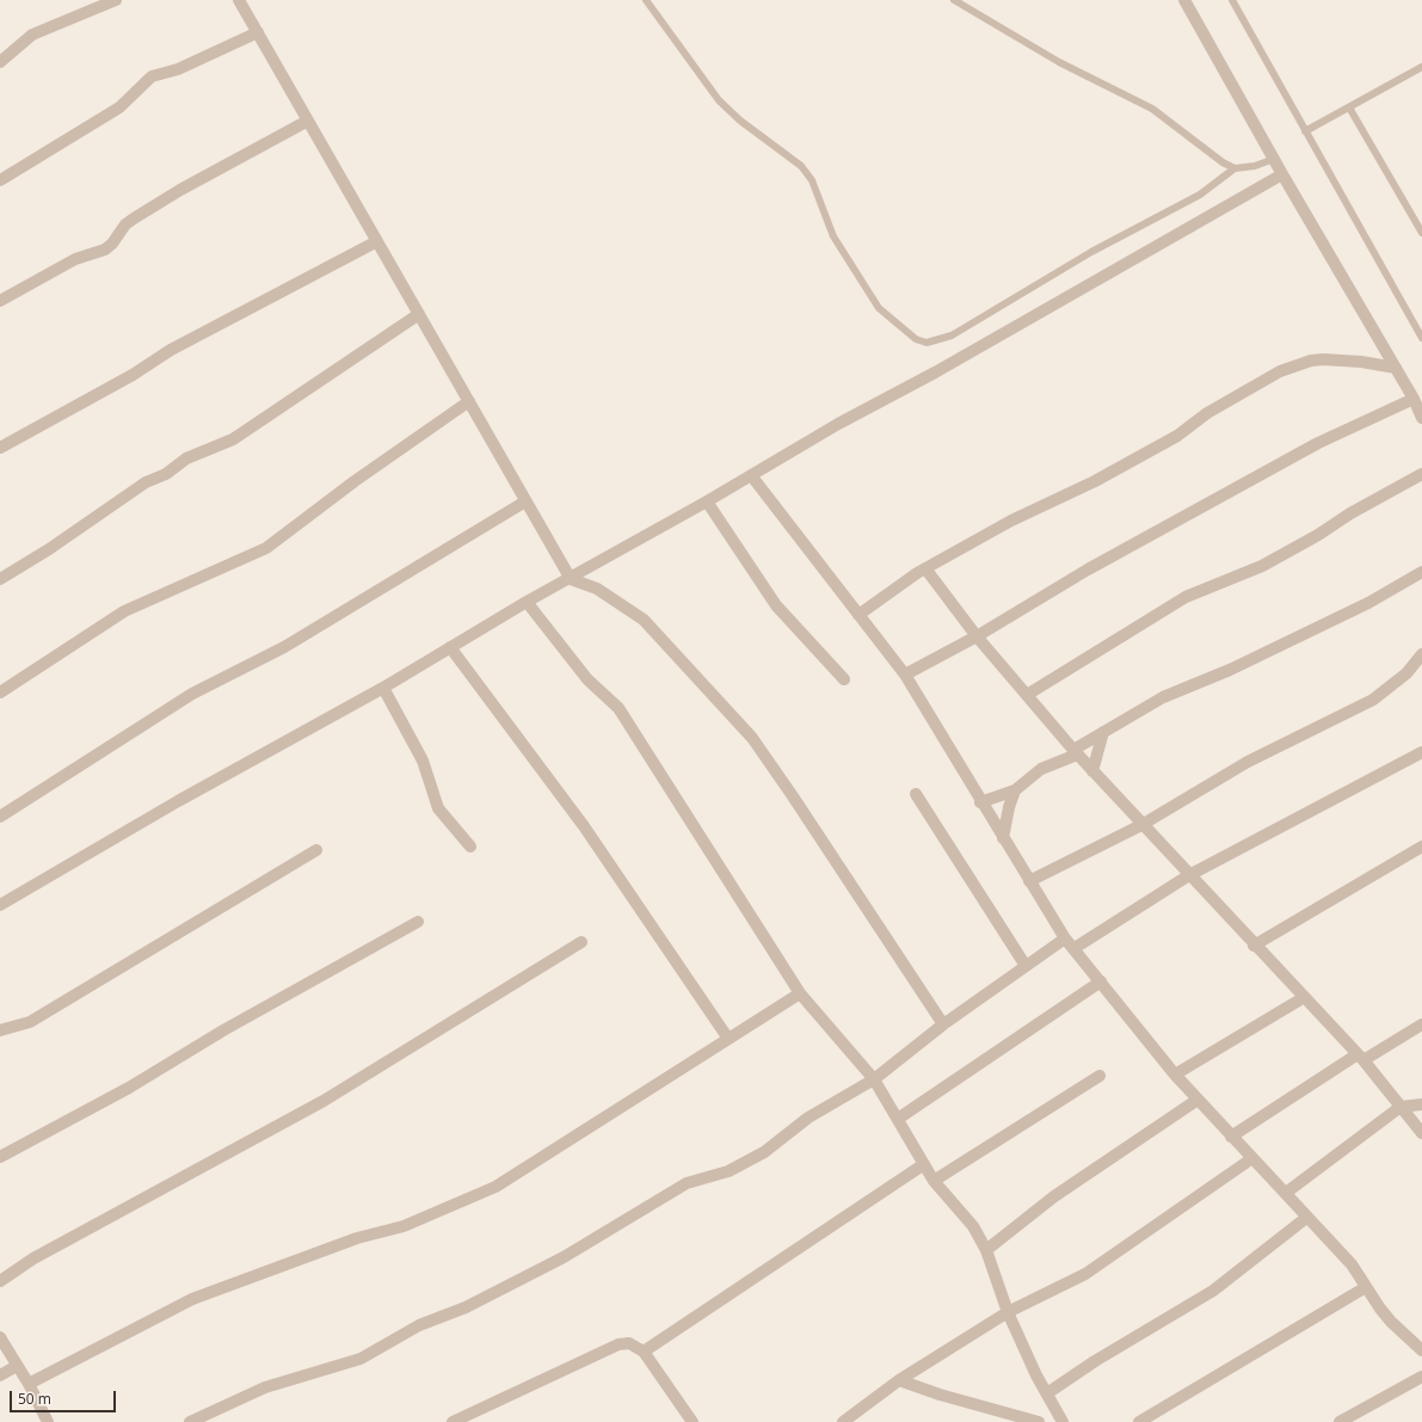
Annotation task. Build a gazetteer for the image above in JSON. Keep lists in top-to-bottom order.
{
  "scale_bar": "50 m"
}
